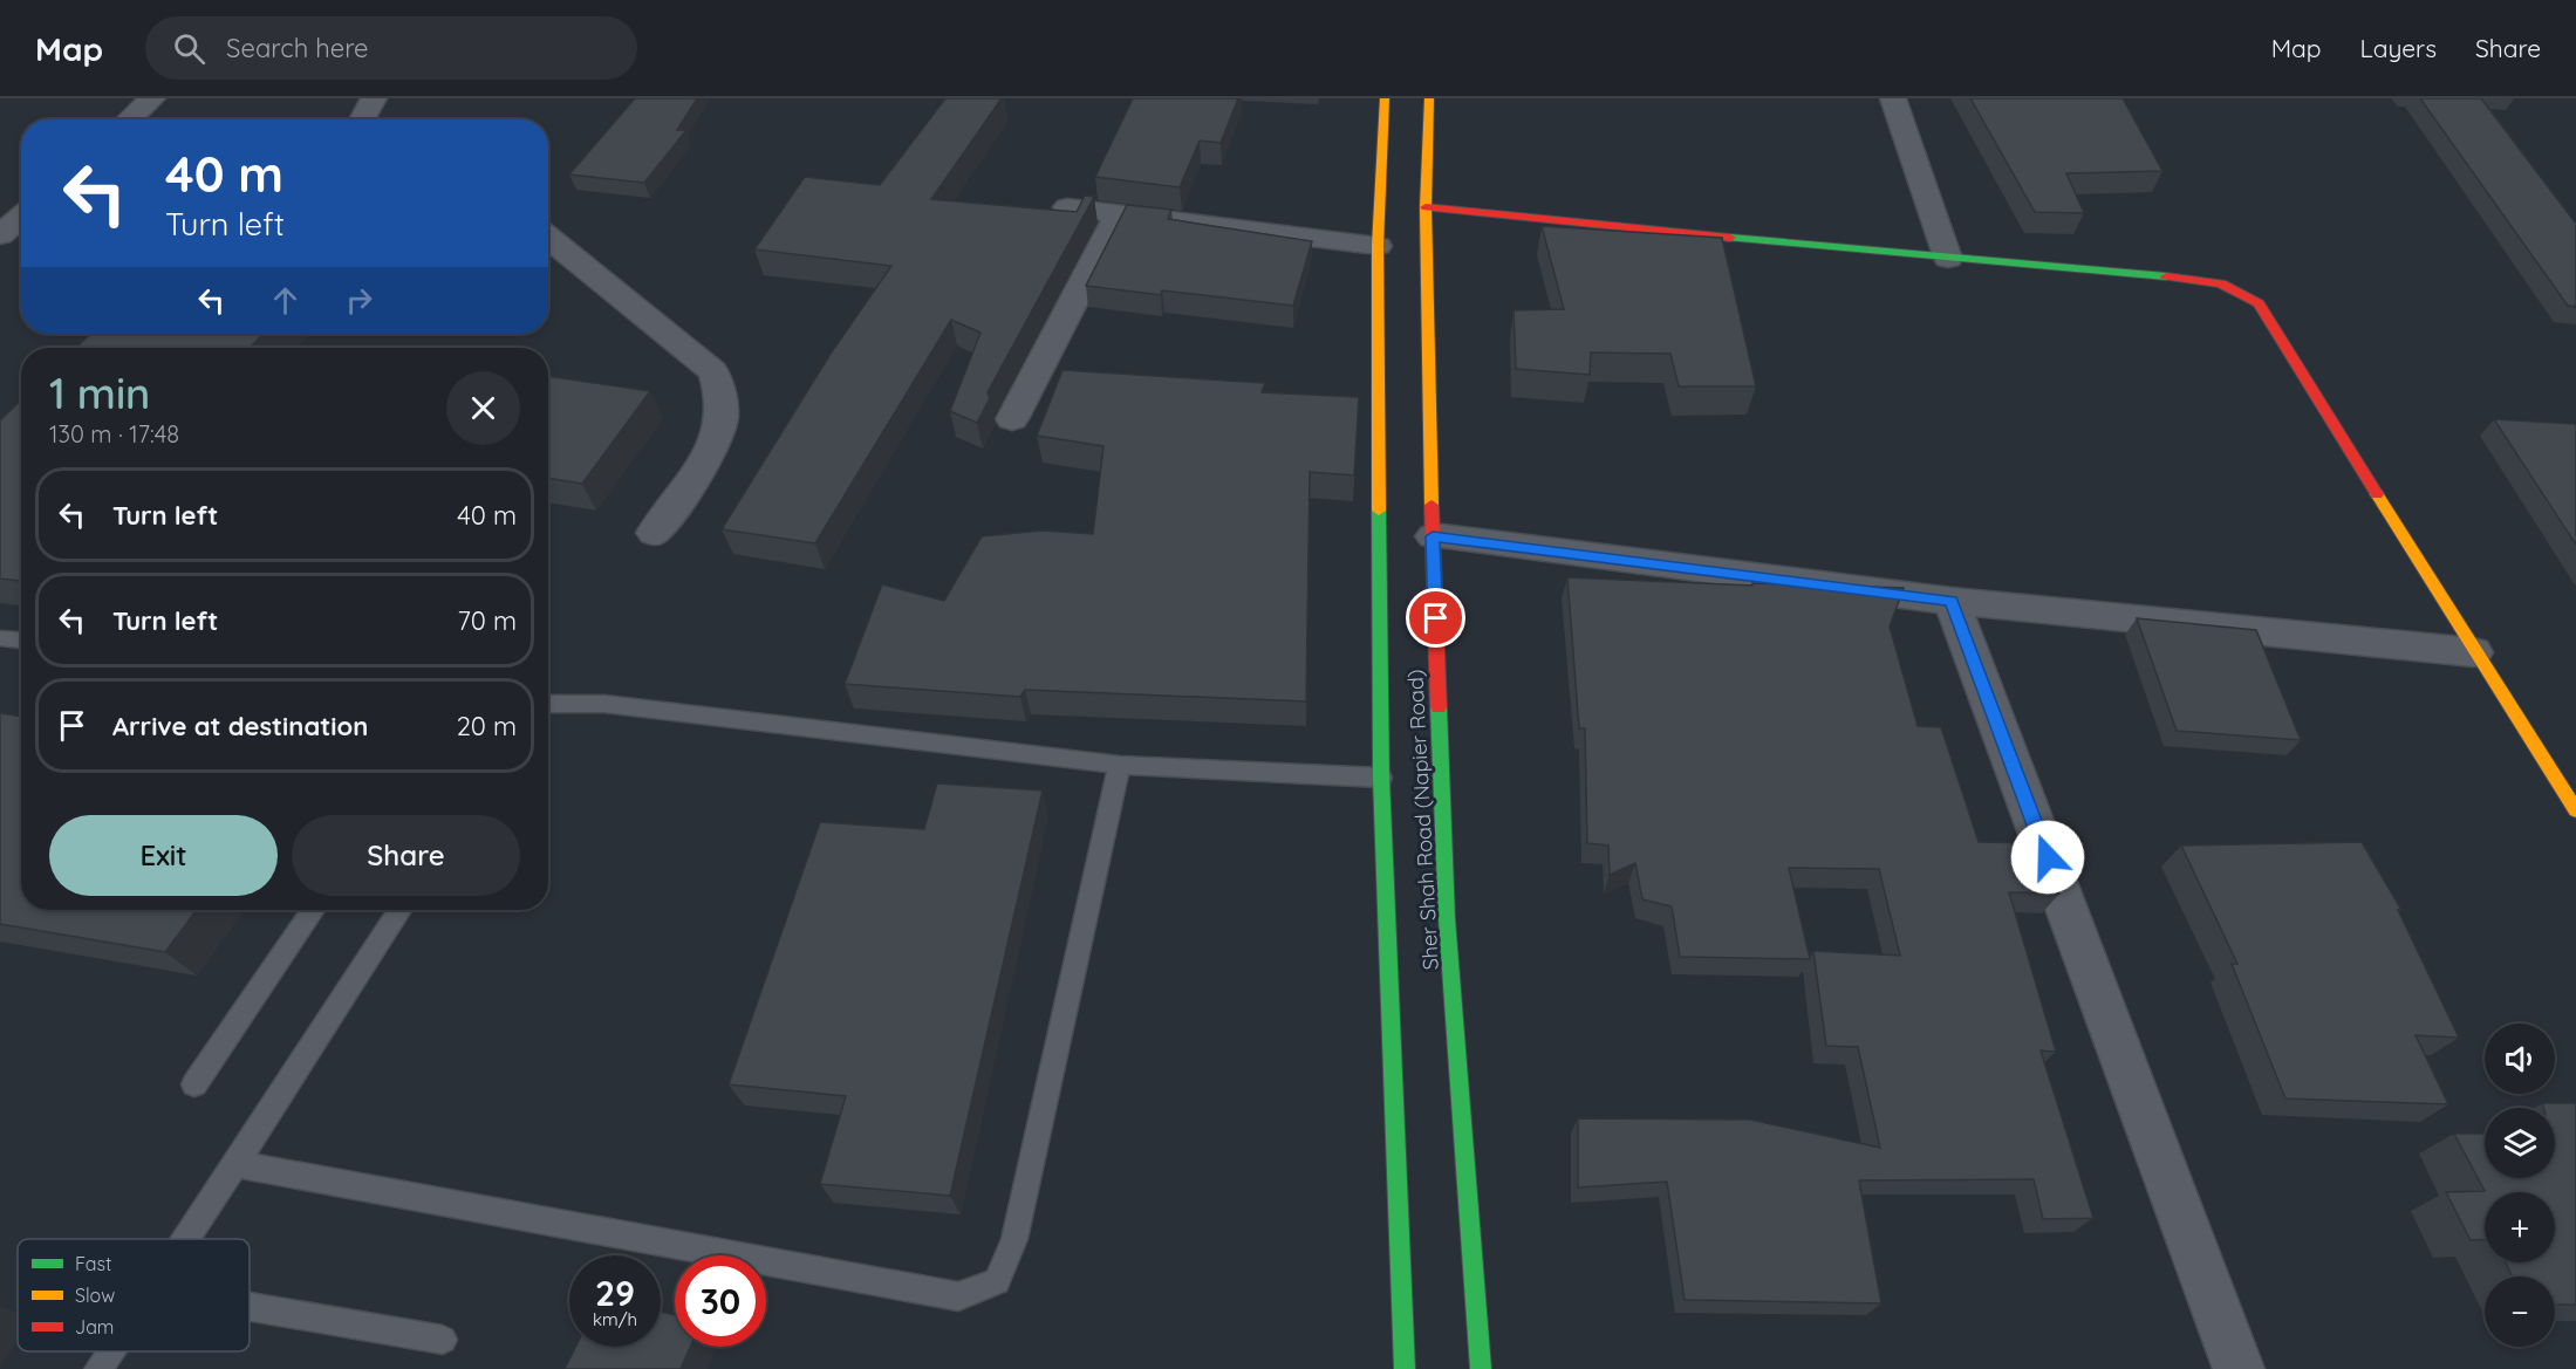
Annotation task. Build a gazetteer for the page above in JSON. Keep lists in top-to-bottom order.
{
  "streets": {
    "main road": ["Sher Shah Road (Napier Road)"]
  },
  "legend": ["Fast", "Slow", "Jam"],
  "page": {
    "header": "Map",
    "search": "Search here",
    "nav": ["Map", "Layers", "Share"],
    "turn": ["40 m", "Turn left"],
    "heading": ["1 min", "130 m · 17:48"],
    "list": [
      {
        "name": "Turn left",
        "value": "40 m"
      },
      {
        "name": "Turn left",
        "value": "70 m"
      },
      {
        "name": "Arrive at destination",
        "value": "20 m"
      }
    ],
    "buttons": ["Exit", "Share"],
    "map_buttons": ["+", "−"],
    "speed": "29 km/h",
    "limit": "30"
  }
}
